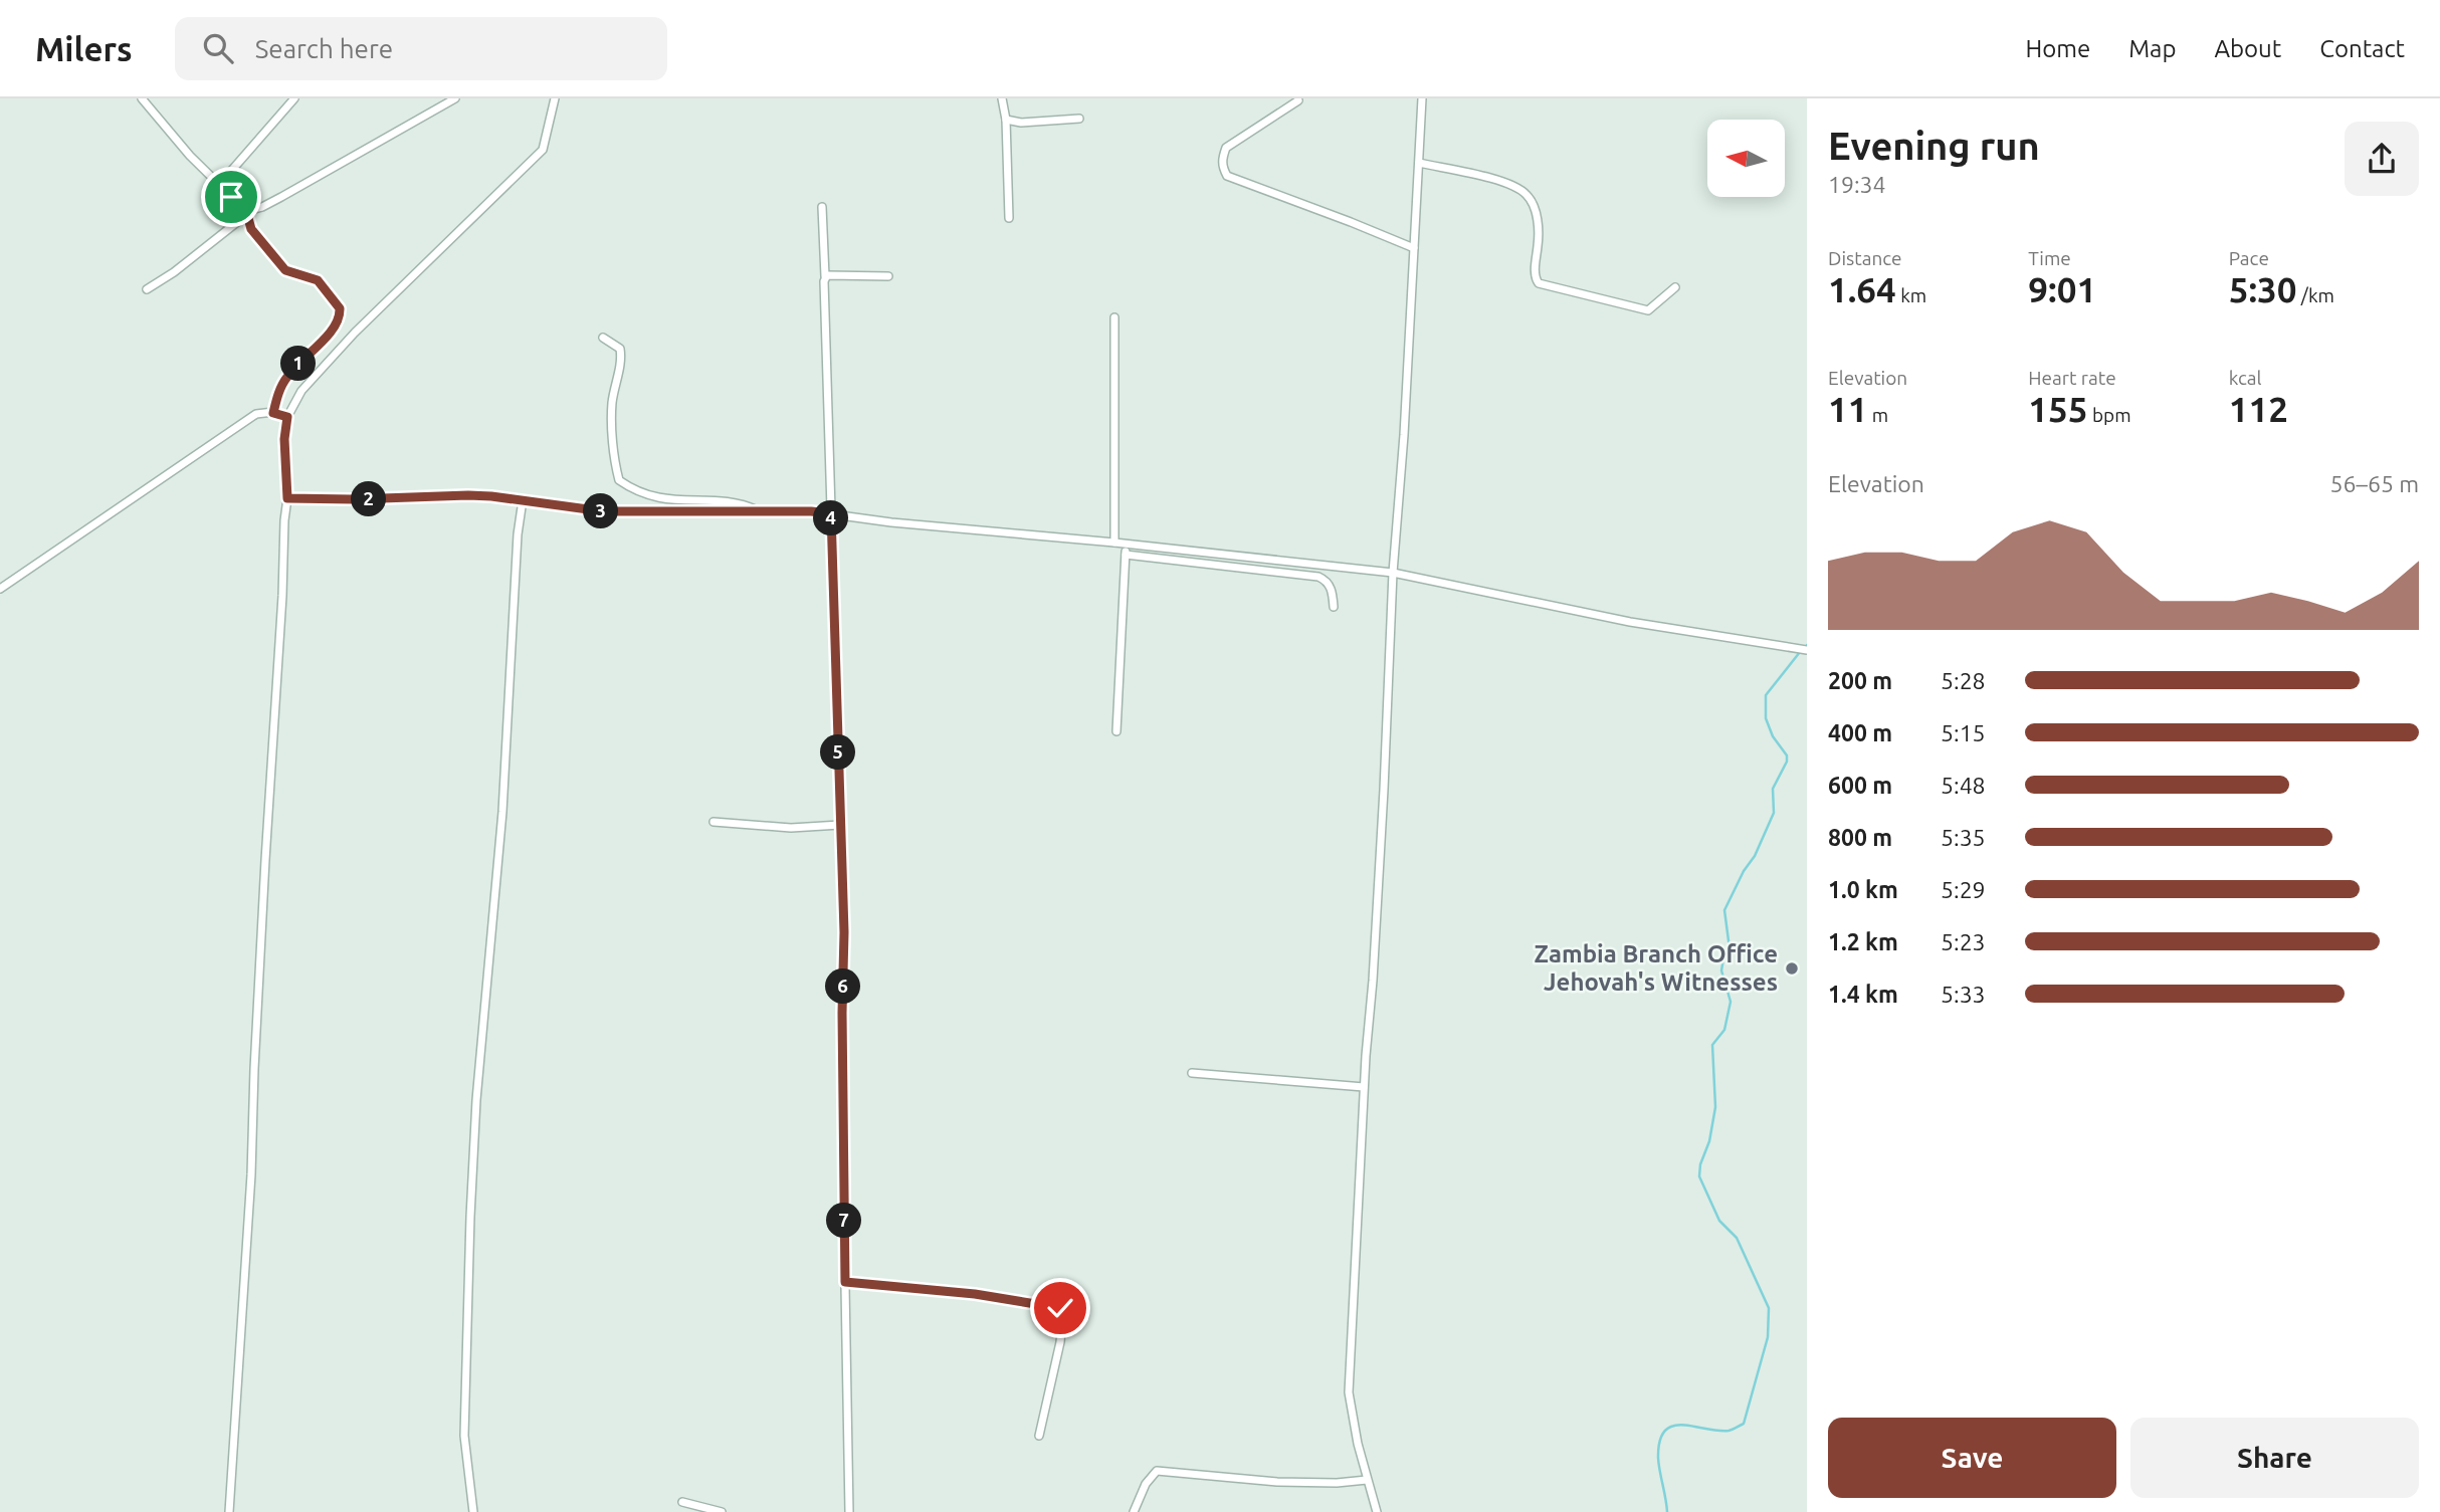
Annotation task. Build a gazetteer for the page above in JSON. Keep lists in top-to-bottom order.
{
  "places": ["Zambia Branch Office Jehovah's Witnesses"],
  "north": "left",
  "page": {
    "header": "Milers",
    "search": "Search here",
    "nav": [
      "Home",
      "Map",
      "About",
      "Contact"
    ],
    "heading": ["Evening run", "19:34"],
    "stats": [
      ["Distance", "1.64 km"],
      ["Time", "9:01"],
      ["Pace", "5:30 /km"],
      ["Elevation", "11 m"],
      ["Heart rate", "155 bpm"],
      ["kcal", "112"]
    ],
    "pins": [
      "1",
      "2",
      "3",
      "4",
      "5",
      "6",
      "7"
    ],
    "chart": ["Elevation", "56–65 m"],
    "list": [
      {
        "name": "200 m",
        "note": "5:28"
      },
      {
        "name": "400 m",
        "note": "5:15"
      },
      {
        "name": "600 m",
        "note": "5:48"
      },
      {
        "name": "800 m",
        "note": "5:35"
      },
      {
        "name": "1.0 km",
        "note": "5:29"
      },
      {
        "name": "1.2 km",
        "note": "5:23"
      },
      {
        "name": "1.4 km",
        "note": "5:33"
      }
    ],
    "buttons": ["Save", "Share"]
  }
}
